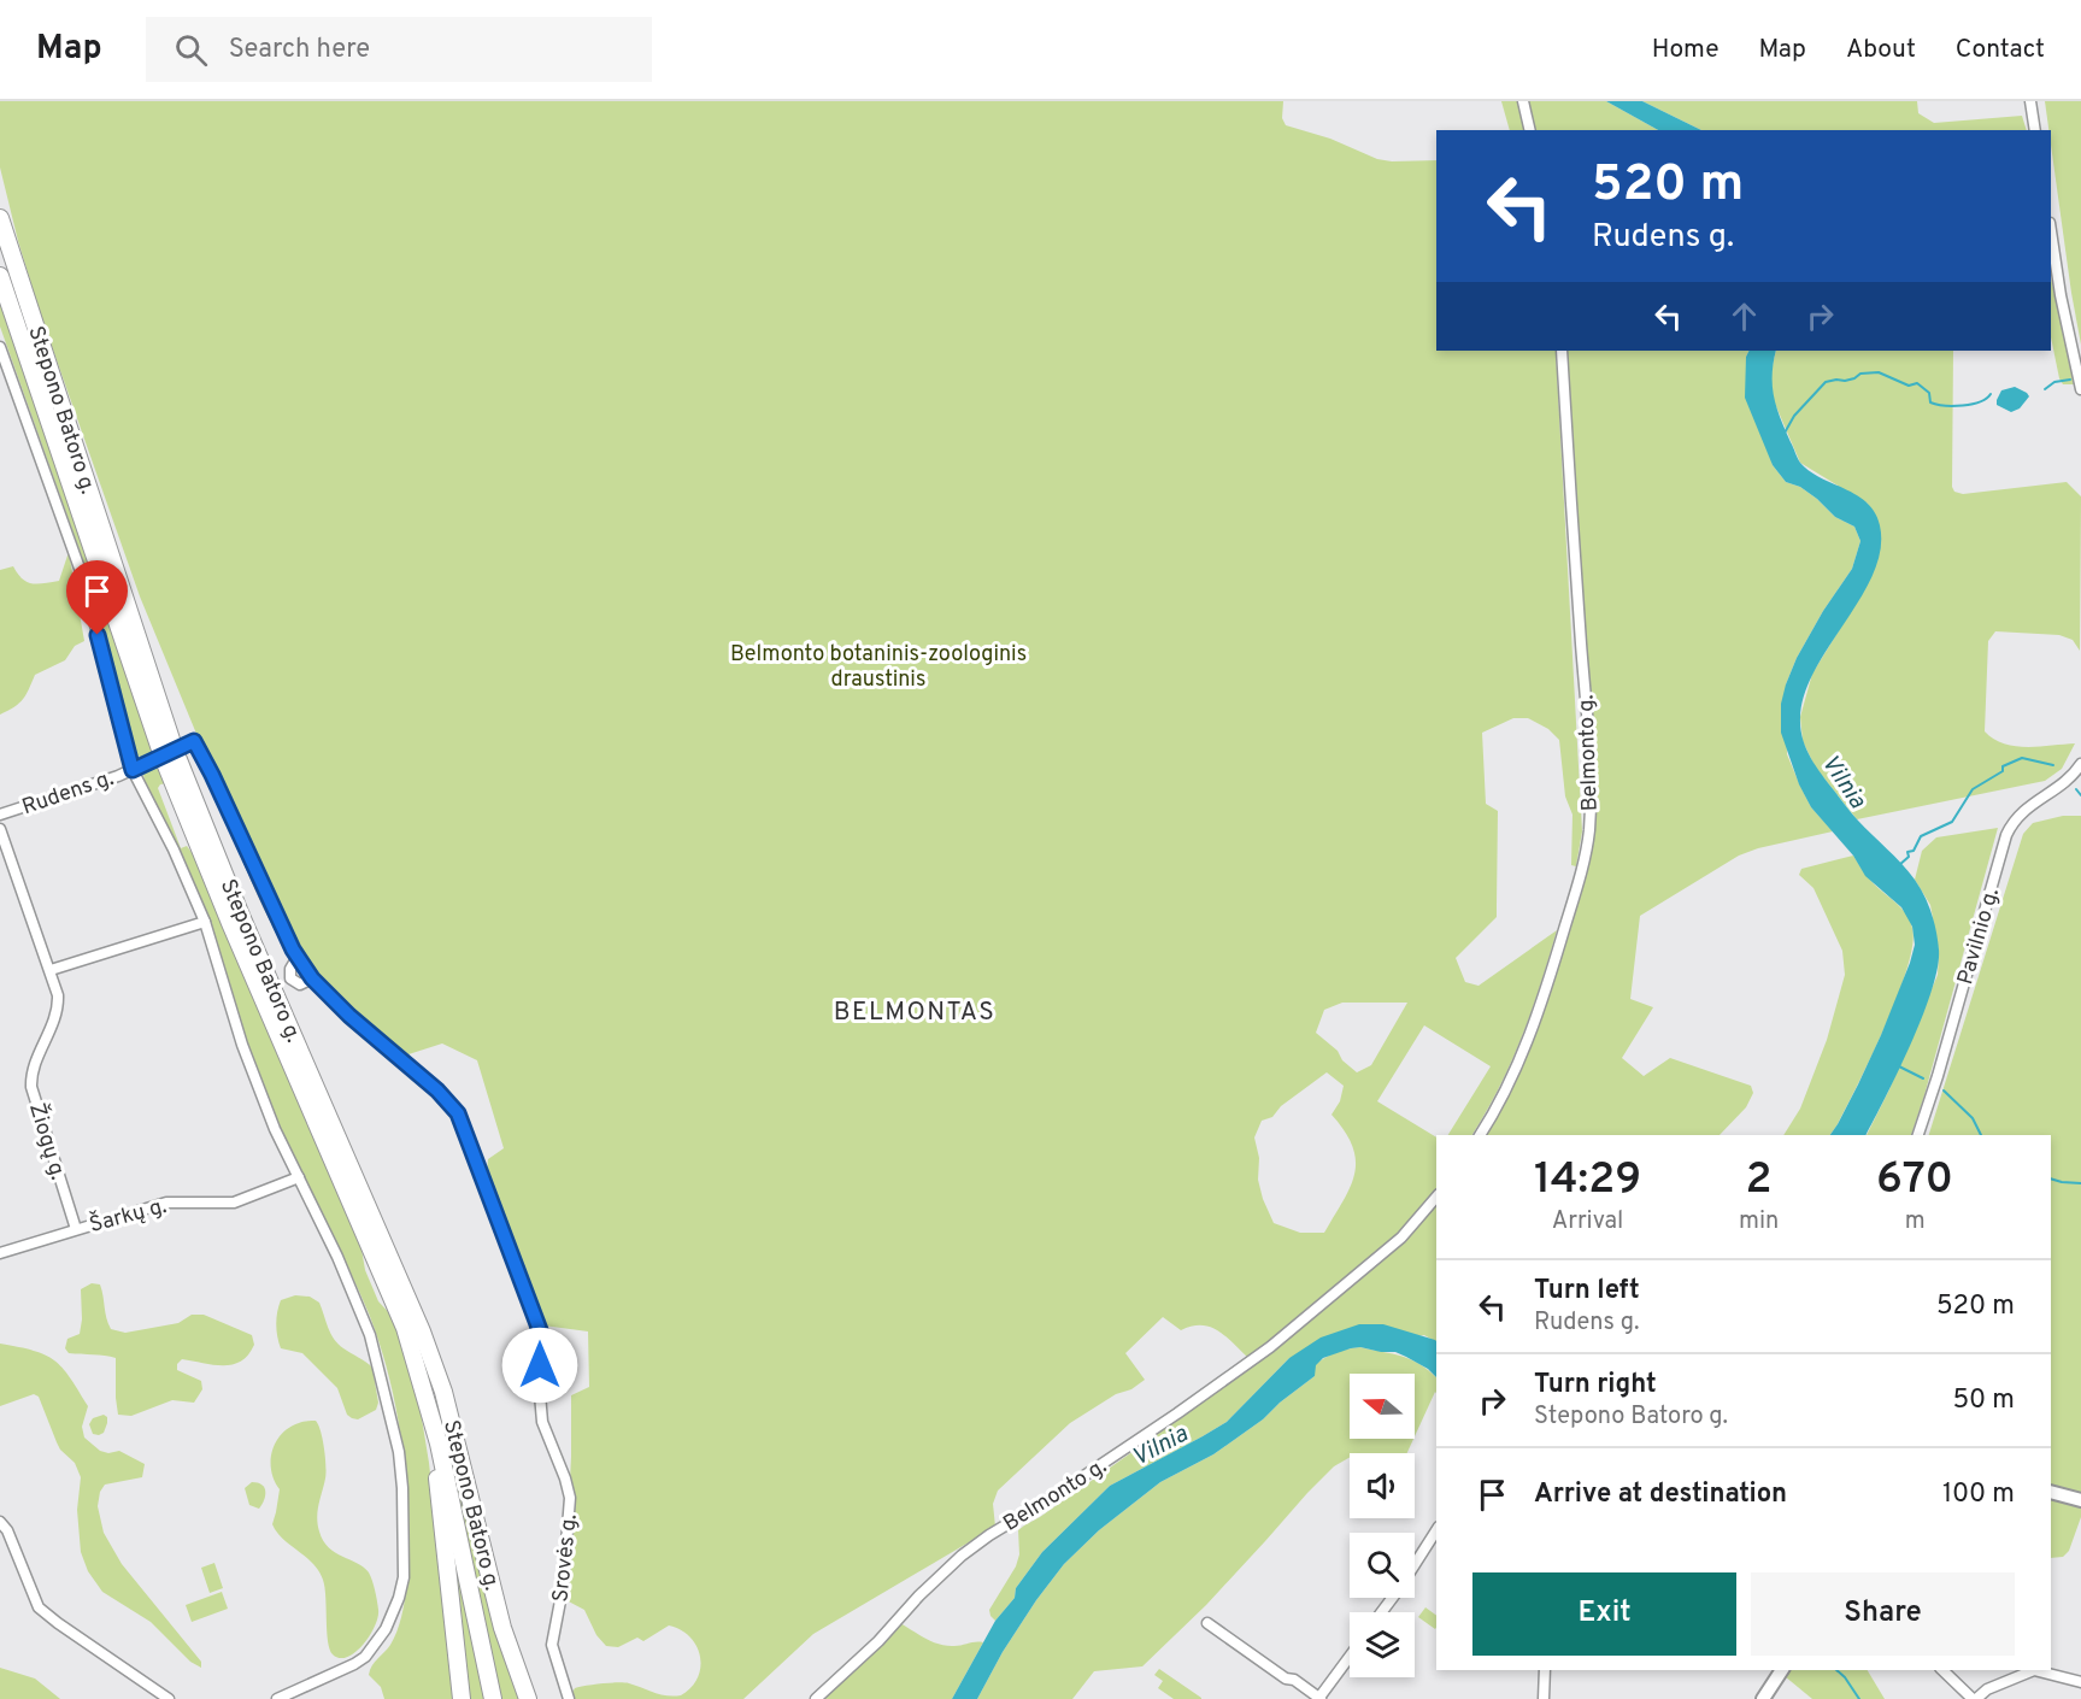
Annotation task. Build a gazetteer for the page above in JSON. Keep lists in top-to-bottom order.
{
  "streets": {
    "main road": ["Stepono Batoro g."],
    "street": [
      "Belmonto g.",
      "Rudens g.",
      "Pavilnio g.",
      "Žiogų g.",
      "Šarkų g.",
      "Srovės g."
    ]
  },
  "crossings": [
    ["Stepono Batoro g.", "Rudens g."],
    ["Stepono Batoro g.", "Šarkų g."],
    ["Stepono Batoro g.", "Srovės g."],
    ["Rudens g.", "Srovės g."],
    ["Žiogų g.", "Šarkų g."]
  ],
  "districts": ["BELMONTAS"],
  "water": ["Vilnia"],
  "parks": ["Belmonto botaninis-zoologinis draustinis"],
  "north": "left",
  "page": {
    "header": "Map",
    "search": "Search here",
    "nav": [
      "Home",
      "Map",
      "About",
      "Contact"
    ],
    "turn": ["520 m", "Rudens g."],
    "eta": [
      "14:29",
      "Arrival",
      "2",
      "min",
      "670",
      "m"
    ],
    "list": [
      {
        "name": "Turn left",
        "note": "Rudens g.",
        "value": "520 m"
      },
      {
        "name": "Turn right",
        "note": "Stepono Batoro g.",
        "value": "50 m"
      },
      {
        "name": "Arrive at destination",
        "value": "100 m"
      }
    ],
    "buttons": ["Exit", "Share"]
  }
}
